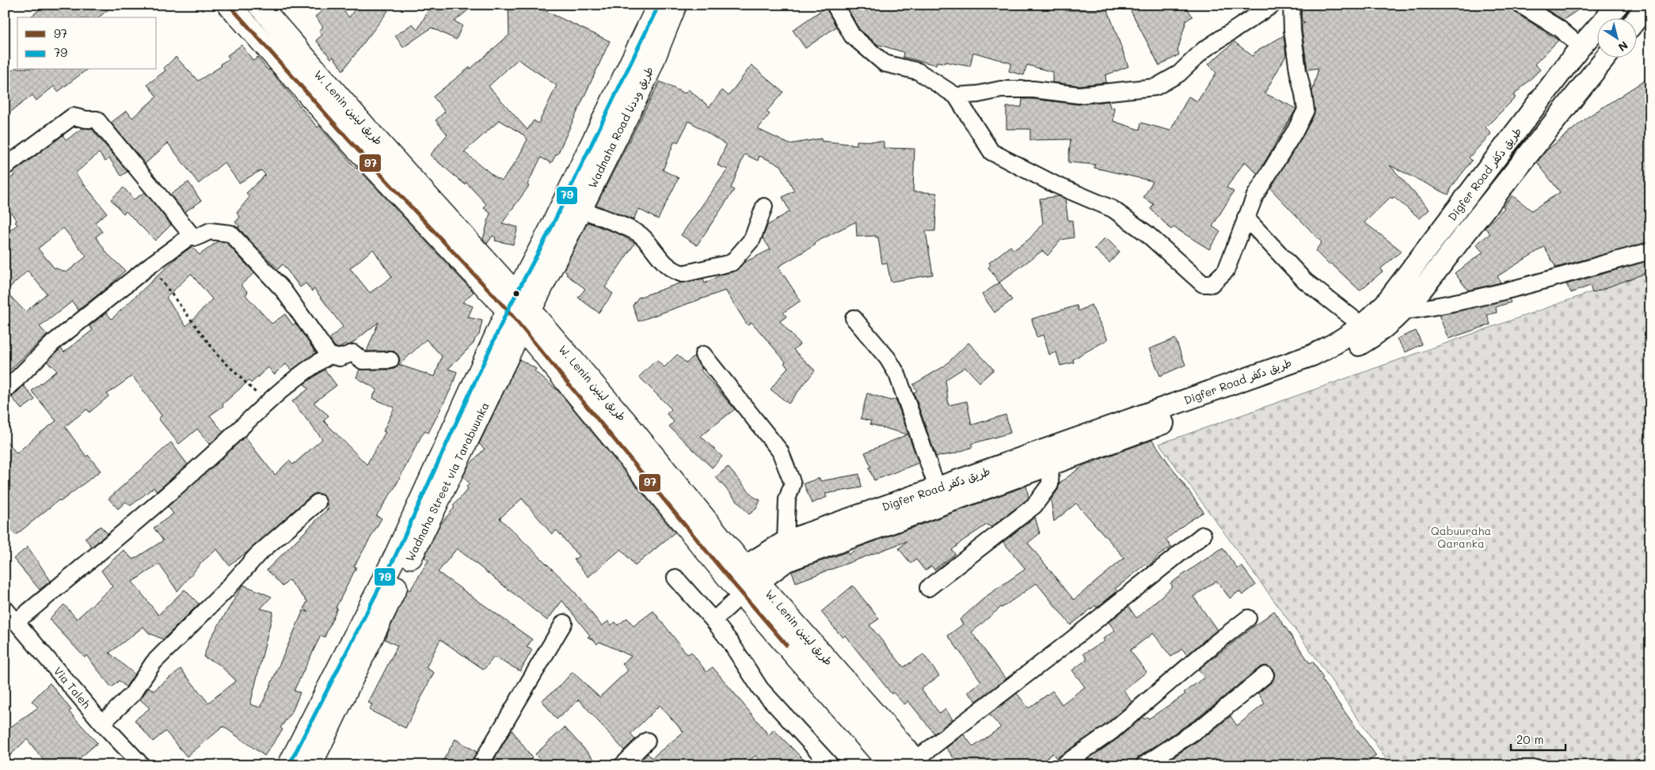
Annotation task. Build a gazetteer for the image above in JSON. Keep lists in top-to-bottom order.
{
  "streets": {
    "main road": ["W. Lenin طريق لينين", "Wadnaha Road طريق وددنا", "Wadnaha Street via Tarabuunka"],
    "street": ["Digfer Road طريق دكفر", "Via Taleh"]
  },
  "crossings": [
    ["W. Lenin طريق لينين", "Wadnaha Road طريق وددنا"],
    ["W. Lenin طريق لينين", "Digfer Road طريق دكفر"],
    ["W. Lenin طريق لينين", "Wadnaha Street via Tarabuunka"],
    ["Wadnaha Road طريق وددنا", "Wadnaha Street via Tarabuunka"]
  ],
  "parks": ["Qabuuraha Qaranka"],
  "lines": ["transit line 97", "transit line 79"],
  "legend": ["97", "79"],
  "scale_bar": "20 m",
  "north": "bottom right"
}
